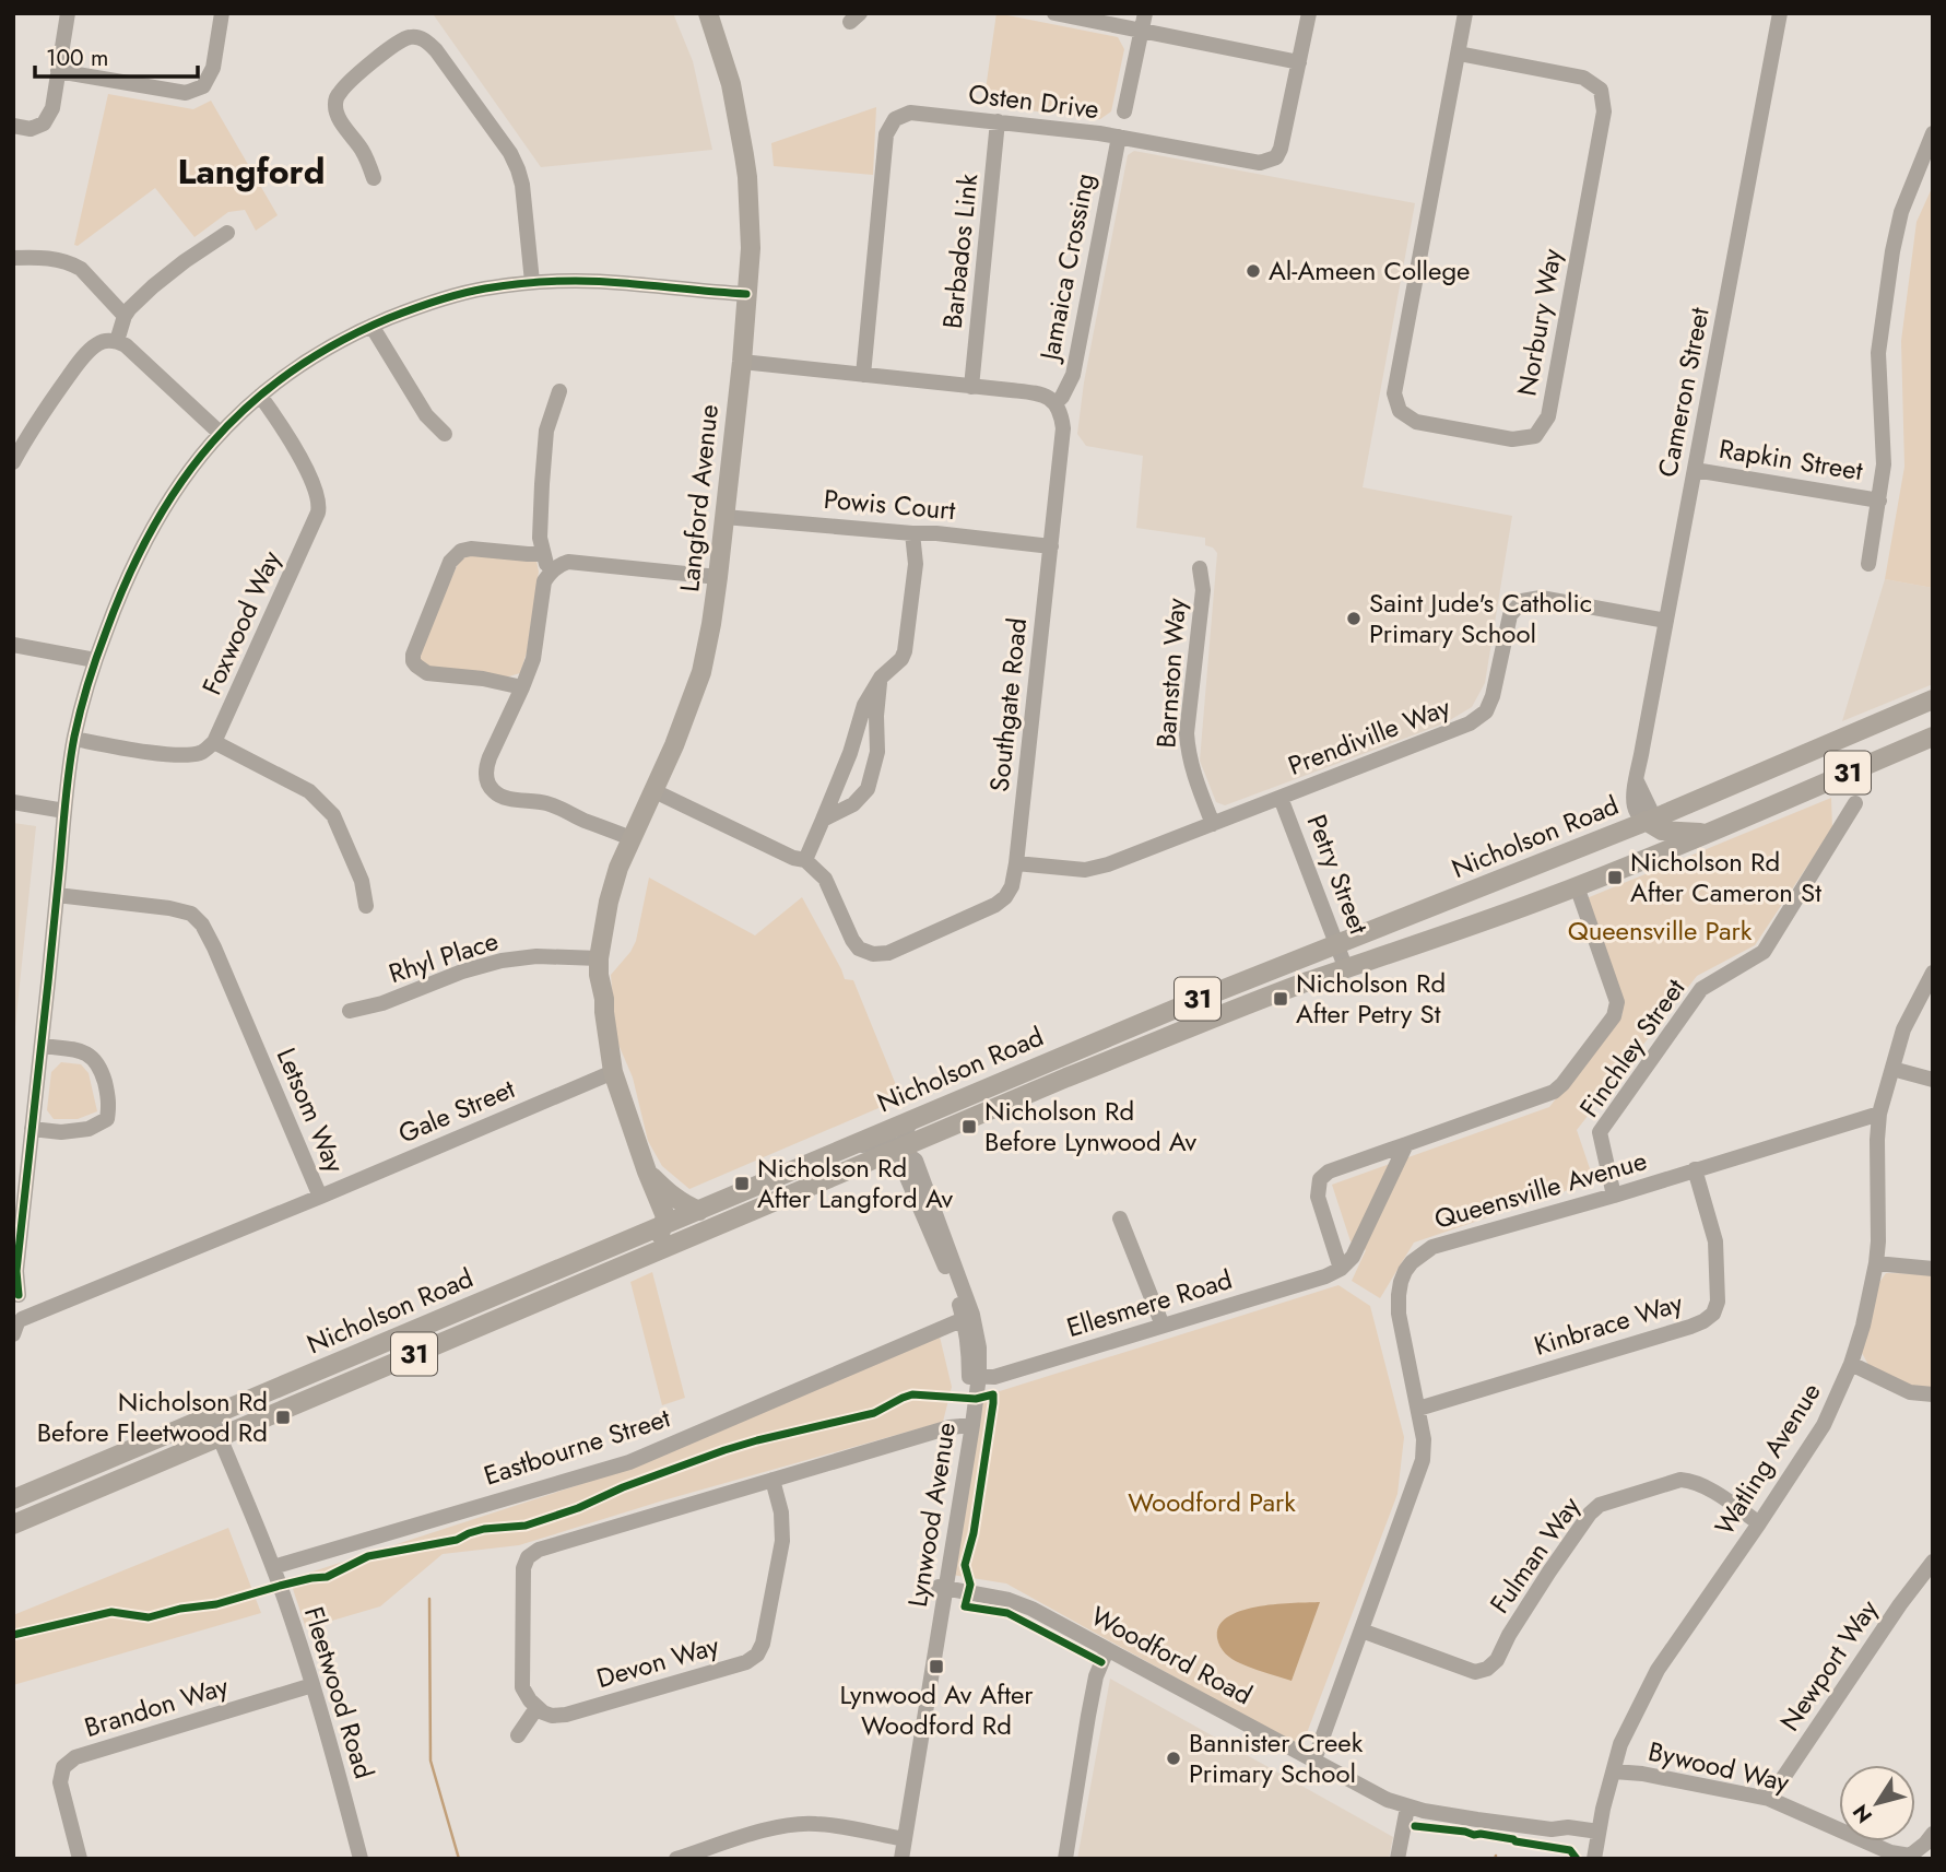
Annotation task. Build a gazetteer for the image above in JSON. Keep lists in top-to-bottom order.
{
  "streets": {
    "main road": ["Langford Avenue", "31", "Nicholson Road"],
    "street": [
      "Osten Drive",
      "Barbados Link",
      "Jamaica Crossing",
      "Norbury Way",
      "Cameron Street",
      "Rapkin Street",
      "Powis Court",
      "Foxwood Way",
      "Barnston Way",
      "Southgate Road",
      "Prendiville Way",
      "Petry Street",
      "Rhyl Place",
      "Finchley Street",
      "Letsom Way",
      "Gale Street",
      "Queensville Avenue",
      "Ellesmere Road",
      "Kinbrace Way",
      "Eastbourne Street",
      "Watling Avenue",
      "Lynwood Avenue",
      "Fulman Way",
      "Woodford Road",
      "Devon Way",
      "Newport Way",
      "Fleetwood Road",
      "Brandon Way",
      "Bywood Way"
    ]
  },
  "crossings": [
    ["Osten Drive", "Barbados Link"],
    ["Osten Drive", "Jamaica Crossing"],
    ["Jamaica Crossing", "Southgate Road"],
    ["Cameron Street", "Rapkin Street"],
    ["Cameron Street", "Prendiville Way"],
    ["Cameron Street", "Nicholson Road"],
    ["Langford Avenue", "Powis Court"],
    ["Langford Avenue", "Southgate Road"],
    ["Langford Avenue", "Nicholson Road"],
    ["Langford Avenue", "Rhyl Place"],
    ["Langford Avenue", "Gale Street"],
    ["Powis Court", "Southgate Road"],
    ["Barnston Way", "Prendiville Way"],
    ["Southgate Road", "Prendiville Way"],
    ["Prendiville Way", "Petry Street"],
    ["Nicholson Road", "Petry Street"],
    ["Nicholson Road", "Lynwood Avenue"],
    ["Nicholson Road", "Fleetwood Road"],
    ["Finchley Street", "Queensville Avenue"],
    ["Letsom Way", "Gale Street"],
    ["Queensville Avenue", "Kinbrace Way"],
    ["Queensville Avenue", "Watling Avenue"],
    ["Queensville Avenue", "Fulman Way"],
    ["Queensville Avenue", "Woodford Road"],
    ["Ellesmere Road", "Lynwood Avenue"],
    ["Eastbourne Street", "Lynwood Avenue"],
    ["Eastbourne Street", "Fleetwood Road"],
    ["Watling Avenue", "Fulman Way"],
    ["Watling Avenue", "Woodford Road"],
    ["Watling Avenue", "Bywood Way"],
    ["Lynwood Avenue", "Woodford Road"],
    ["Newport Way", "Bywood Way"],
    ["Fleetwood Road", "Brandon Way"]
  ],
  "districts": ["Langford"],
  "parks": ["Queensville Park", "Woodford Park"],
  "places": {
    "other": ["Al-Ameen College", "Saint Jude's Catholic Primary School", "Bannister Creek Primary School"],
    "transit": [
      "Nicholson Rd After Cameron St",
      "Nicholson Rd After Petry St",
      "Nicholson Rd Before Lynwood Av",
      "Nicholson Rd After Langford Av",
      "Nicholson Rd Before Fleetwood Rd",
      "Lynwood Av After Woodford Rd"
    ]
  },
  "scale_bar": "100 m",
  "north": "bottom left"
}
